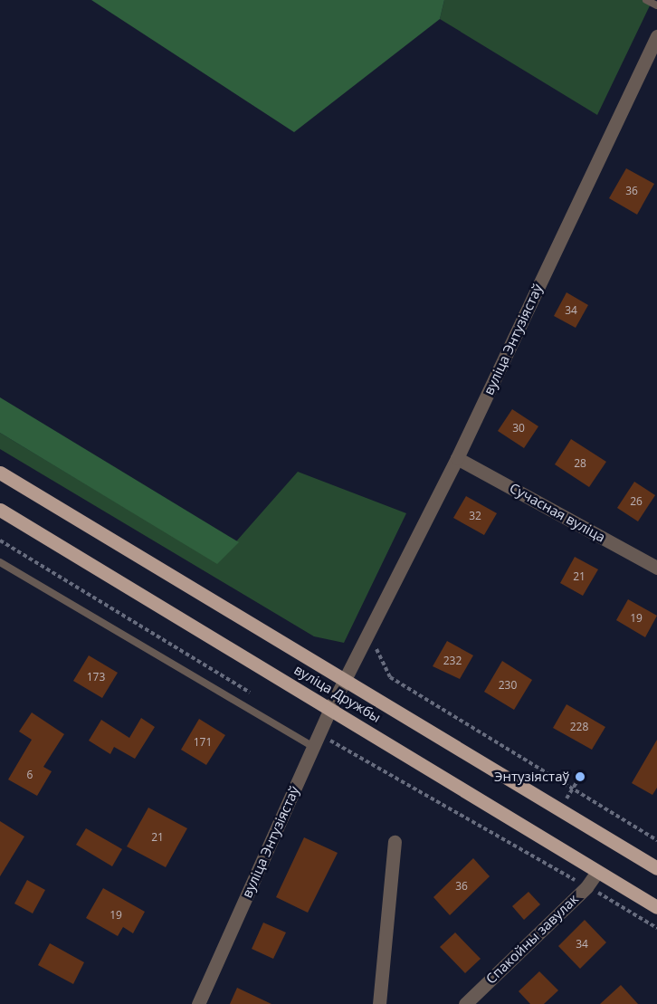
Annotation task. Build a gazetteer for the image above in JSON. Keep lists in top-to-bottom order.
{
  "streets": {
    "main road": ["вуліца Дружбы"],
    "street": ["вуліца Энтузіястаў", "Сучасная вуліца", "Спакойны завулак"]
  },
  "crossings": [
    ["вуліца Энтузіястаў", "Сучасная вуліца"],
    ["вуліца Энтузіястаў", "вуліца Дружбы"],
    ["вуліца Дружбы", "Спакойны завулак"]
  ],
  "places": ["Энтузіястаў"],
  "house_numbers": [
    "36",
    "34",
    "30",
    "28",
    "26",
    "32",
    "21",
    "19",
    "232",
    "173",
    "230",
    "228",
    "171",
    "6",
    "21",
    "36",
    "19",
    "34"
  ]
}
